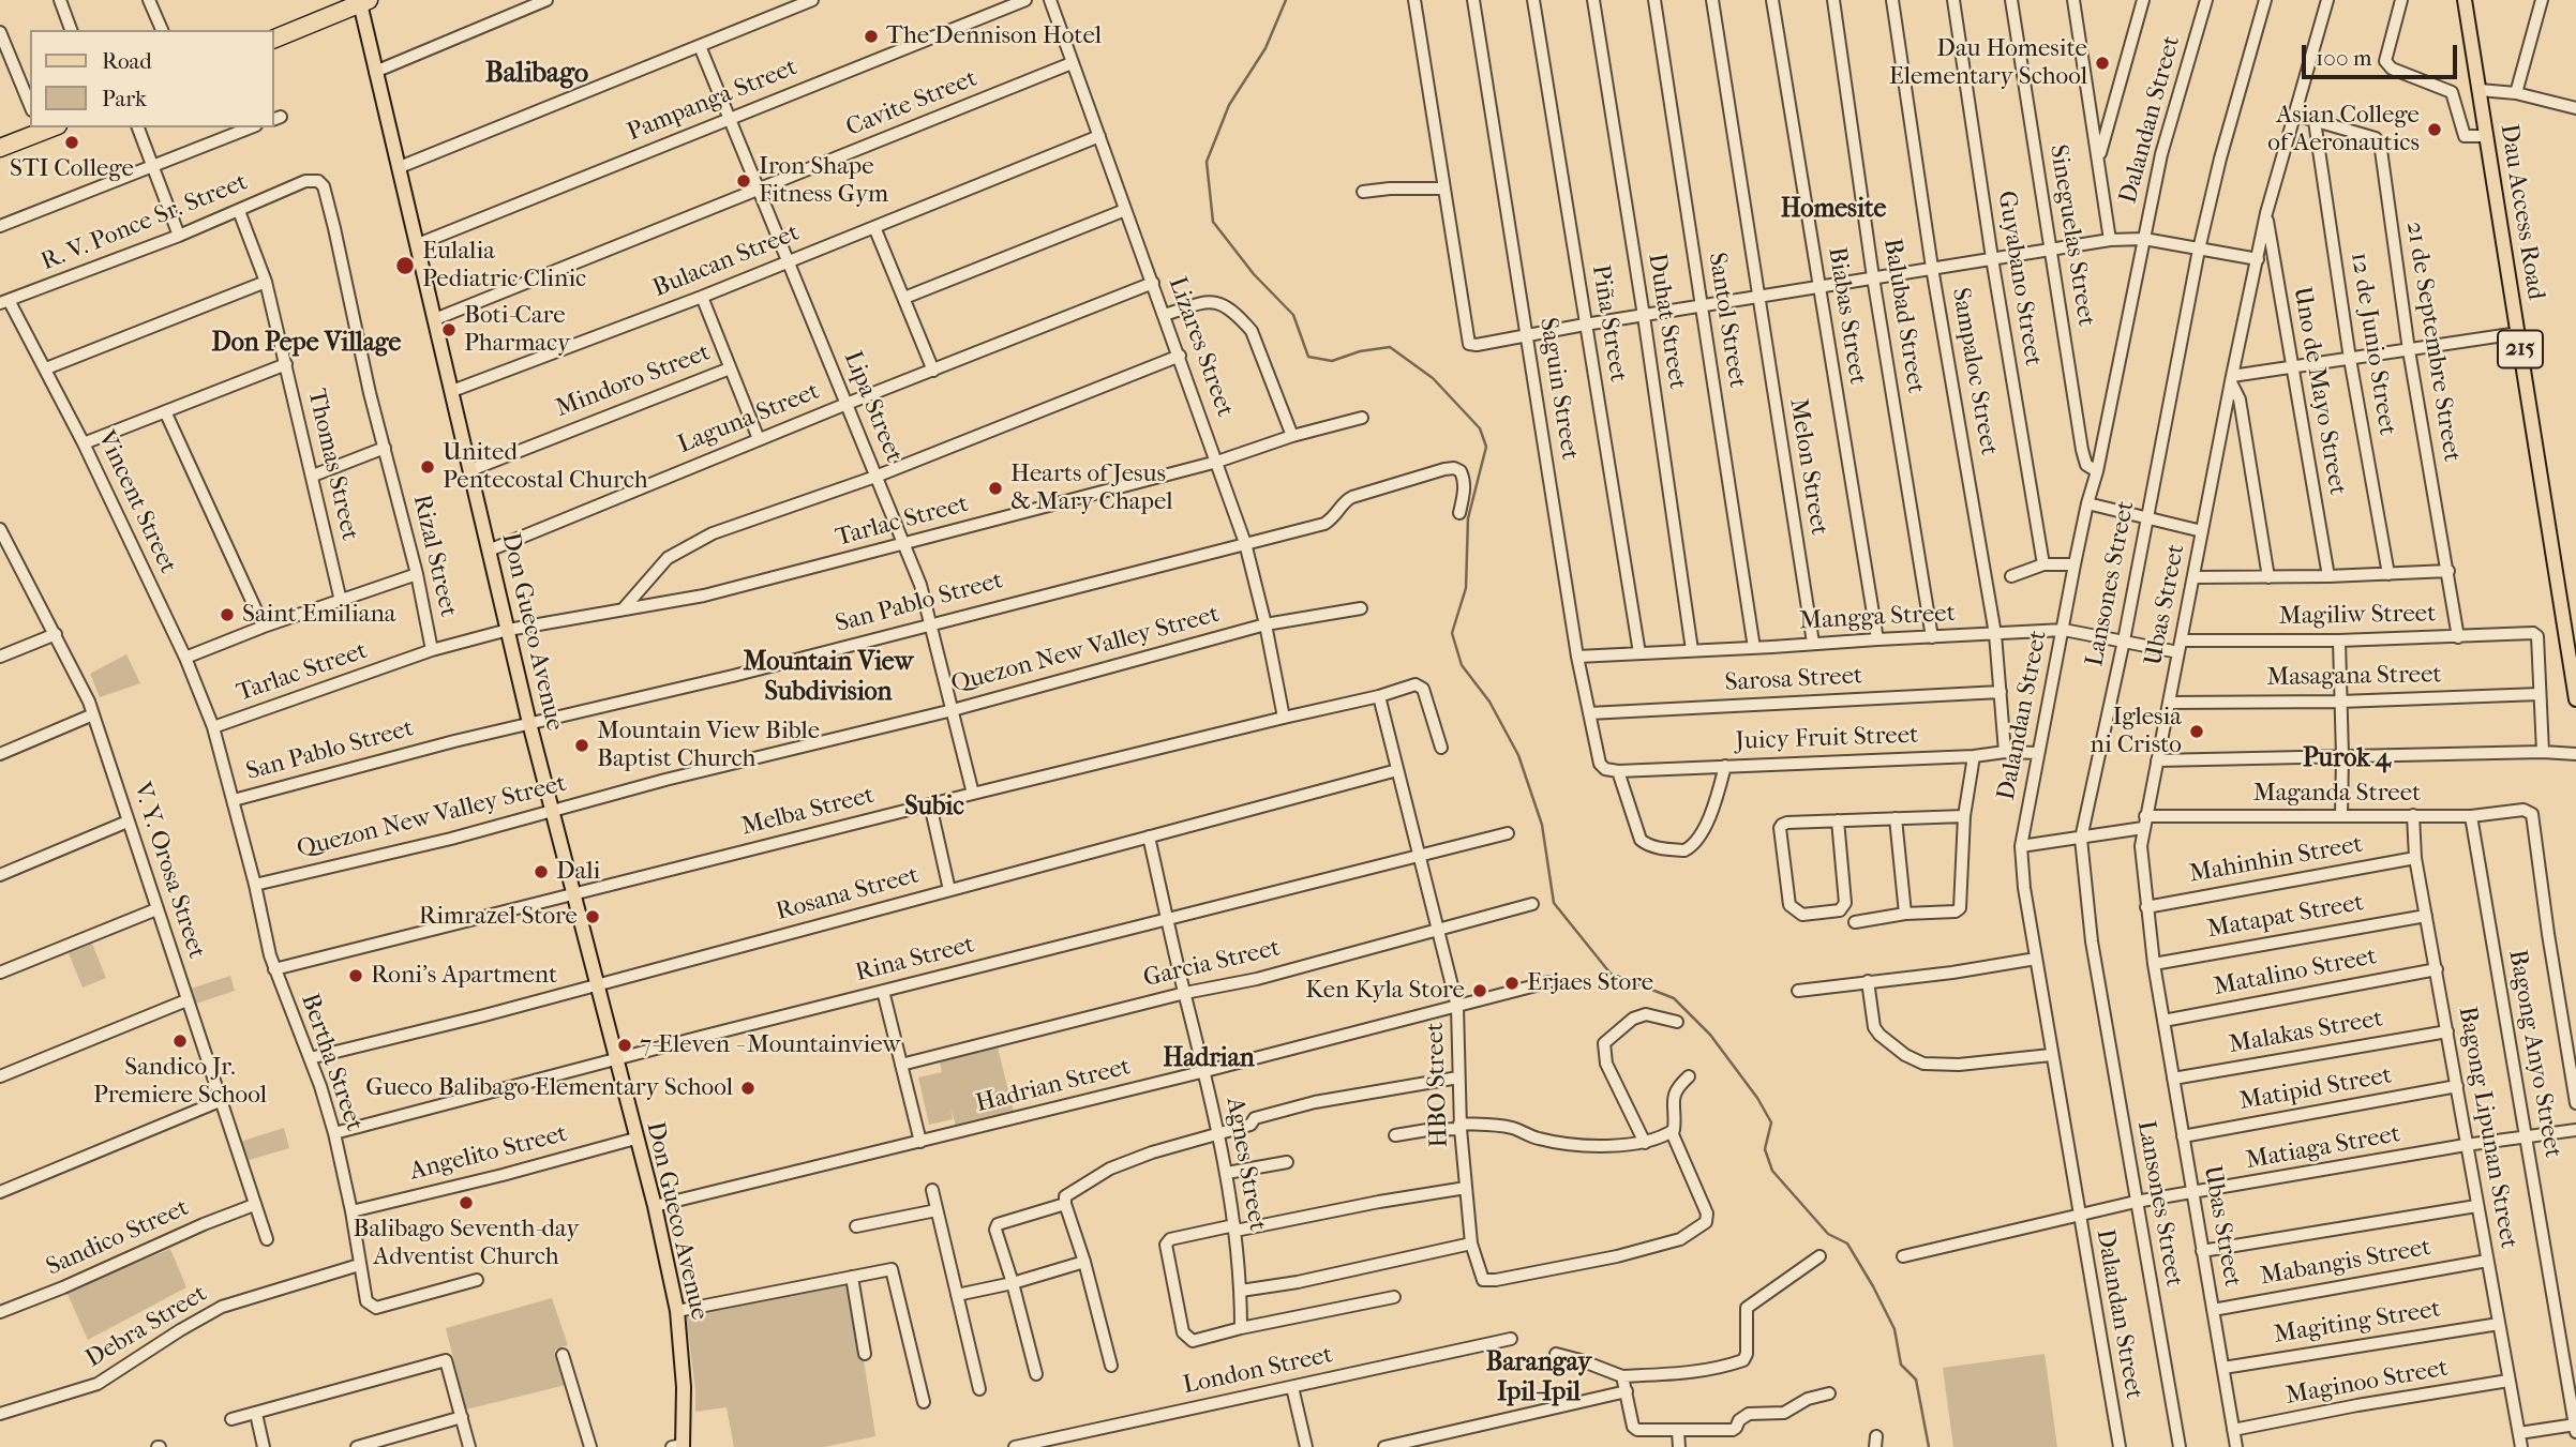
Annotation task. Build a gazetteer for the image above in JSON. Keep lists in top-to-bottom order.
{
  "streets": {
    "main road": ["Dau Access Road", "215", "Don Gueco Avenue"],
    "street": [
      "Pampanga Street",
      "Cavite Street",
      "Dalandan Street",
      "R. V. Ponce Sr. Street",
      "Sineguelas Street",
      "Bulacan Street",
      "Guyabano Street",
      "Biabas Street",
      "Balubad Street",
      "Santol Street",
      "Duhat Street",
      "Piña Street",
      "21 de Septembre Street",
      "12 de Junio Street",
      "Lizares Street",
      "Sampaloc Street",
      "Mindoro Street",
      "Saguin Street",
      "Uno de Mayo Street",
      "Lipa Street",
      "Laguna Street",
      "Thomas Street",
      "Melon Street",
      "Vincent Street",
      "Tarlac Street",
      "Rizal Street",
      "Lansones Street",
      "San Pablo Street",
      "Ubas Street",
      "Magiliw Street",
      "Mangga Street",
      "Quezon New Valley Street",
      "Masagana Street",
      "Sarosa Street",
      "Juicy Fruit Street",
      "Maganda Street",
      "Melba Street",
      "Mahinhin Street",
      "V. Y. Orosa Street",
      "Rosana Street",
      "Matapat Street",
      "Rina Street",
      "Garcia Street",
      "Matalino Street",
      "Malakas Street",
      "Bagong Anyo Street",
      "Bertha Street",
      "HBO Street",
      "Hadrian Street",
      "Matipid Street",
      "Bagong Lipunan Street",
      "Matiaga Street",
      "Angelito Street",
      "Agnes Street",
      "Sandico Street",
      "Mabangis Street",
      "Magiting Street",
      "Debra Street",
      "London Street",
      "Maginoo Street"
    ]
  },
  "crossings": [
    ["Pampanga Street", "Lipa Street"],
    ["Pampanga Street", "Don Gueco Avenue"],
    ["Cavite Street", "Lizares Street"],
    ["Cavite Street", "Lipa Street"],
    ["Cavite Street", "Don Gueco Avenue"],
    ["Dalandan Street", "Sineguelas Street"],
    ["Dalandan Street", "Mangga Street"],
    ["Dalandan Street", "Juicy Fruit Street"],
    ["Dalandan Street", "Maganda Street"],
    ["Dalandan Street", "Matiaga Street"],
    ["R. V. Ponce Sr. Street", "Thomas Street"],
    ["R. V. Ponce Sr. Street", "Vincent Street"],
    ["R. V. Ponce Sr. Street", "Rizal Street"],
    ["Bulacan Street", "Lizares Street"],
    ["Bulacan Street", "Lipa Street"],
    ["Bulacan Street", "Don Gueco Avenue"],
    ["Biabas Street", "Mangga Street"],
    ["Balubad Street", "Mangga Street"],
    ["Santol Street", "Mangga Street"],
    ["Duhat Street", "Mangga Street"],
    ["Piña Street", "Mangga Street"],
    ["21 de Septembre Street", "12 de Junio Street"],
    ["21 de Septembre Street", "Ubas Street"],
    ["21 de Septembre Street", "Magiliw Street"],
    ["Lizares Street", "Laguna Street"],
    ["Lizares Street", "Tarlac Street"],
    ["Lizares Street", "San Pablo Street"],
    ["Lizares Street", "Quezon New Valley Street"],
    ["Lizares Street", "Melba Street"],
    ["Sampaloc Street", "Mangga Street"],
    ["Sampaloc Street", "Sarosa Street"],
    ["Sampaloc Street", "Juicy Fruit Street"],
    ["Mindoro Street", "Don Gueco Avenue"],
    ["Saguin Street", "Mangga Street"],
    ["Saguin Street", "Sarosa Street"],
    ["Saguin Street", "Juicy Fruit Street"],
    ["Uno de Mayo Street", "Ubas Street"],
    ["Lipa Street", "Laguna Street"],
    ["Lipa Street", "Tarlac Street"],
    ["Lipa Street", "San Pablo Street"],
    ["Lipa Street", "Quezon New Valley Street"],
    ["Lipa Street", "Melba Street"],
    ["Laguna Street", "Don Gueco Avenue"],
    ["Melon Street", "Mangga Street"],
    ["Vincent Street", "Tarlac Street"],
    ["Vincent Street", "Bertha Street"],
    ["Tarlac Street", "Rizal Street"],
    ["Tarlac Street", "Don Gueco Avenue"],
    ["Tarlac Street", "Bertha Street"],
    ["Lansones Street", "Mangga Street"],
    ["Lansones Street", "Maganda Street"],
    ["Lansones Street", "Matiaga Street"],
    ["San Pablo Street", "Don Gueco Avenue"],
    ["San Pablo Street", "Bertha Street"],
    ["Ubas Street", "Magiliw Street"],
    ["Ubas Street", "Mangga Street"],
    ["Ubas Street", "Masagana Street"],
    ["Ubas Street", "Maganda Street"],
    ["Ubas Street", "Mahinhin Street"],
    ["Ubas Street", "Matapat Street"],
    ["Ubas Street", "Matalino Street"],
    ["Ubas Street", "Malakas Street"],
    ["Ubas Street", "Matipid Street"],
    ["Ubas Street", "Matiaga Street"],
    ["Ubas Street", "Mabangis Street"],
    ["Ubas Street", "Magiting Street"],
    ["Ubas Street", "Maginoo Street"],
    ["Magiliw Street", "Mangga Street"],
    ["Magiliw Street", "Masagana Street"],
    ["Don Gueco Avenue", "Quezon New Valley Street"],
    ["Don Gueco Avenue", "Melba Street"],
    ["Don Gueco Avenue", "Rosana Street"],
    ["Don Gueco Avenue", "Rina Street"],
    ["Don Gueco Avenue", "Hadrian Street"],
    ["Don Gueco Avenue", "Angelito Street"],
    ["Quezon New Valley Street", "Bertha Street"],
    ["Maganda Street", "Bagong Anyo Street"],
    ["Maganda Street", "Bagong Lipunan Street"],
    ["Melba Street", "Bertha Street"],
    ["Melba Street", "HBO Street"],
    ["Mahinhin Street", "Bagong Lipunan Street"],
    ["V. Y. Orosa Street", "Sandico Street"],
    ["Rosana Street", "Bertha Street"],
    ["Rosana Street", "HBO Street"],
    ["Rosana Street", "Agnes Street"],
    ["Matapat Street", "Bagong Lipunan Street"],
    ["Rina Street", "Bertha Street"],
    ["Rina Street", "HBO Street"],
    ["Rina Street", "Agnes Street"],
    ["Garcia Street", "HBO Street"],
    ["Garcia Street", "Agnes Street"],
    ["Matalino Street", "Bagong Lipunan Street"],
    ["Malakas Street", "Bagong Lipunan Street"],
    ["Bagong Anyo Street", "Matiaga Street"],
    ["Bertha Street", "Angelito Street"],
    ["Bertha Street", "Debra Street"],
    ["HBO Street", "Hadrian Street"],
    ["Hadrian Street", "Agnes Street"],
    ["Matipid Street", "Bagong Lipunan Street"],
    ["Bagong Lipunan Street", "Matiaga Street"],
    ["Bagong Lipunan Street", "Mabangis Street"],
    ["Bagong Lipunan Street", "Magiting Street"],
    ["Bagong Lipunan Street", "Maginoo Street"]
  ],
  "districts": [
    "Balibago",
    "Homesite",
    "Don Pepe Village",
    "Mountain View Subdivision",
    "Purok 4",
    "Subic",
    "Hadrian",
    "Barangay Ipil-Ipil"
  ],
  "places": [
    "The Dennison Hotel",
    "Dau Homesite Elementary School",
    "Asian College of Aeronautics",
    "STI College",
    "Iron Shape Fitness Gym",
    "Eulalia Pediatric Clinic",
    "Boti-Care Pharmacy",
    "United Pentecostal Church",
    "Hearts of Jesus & Mary Chapel",
    "Saint Emiliana",
    "Iglesia ni Cristo",
    "Mountain View Bible Baptist Church",
    "Dali",
    "Rimrazel Store",
    "Roni’s Apartment",
    "Erjaes Store",
    "Ken Kyla Store",
    "Sandico Jr. Premiere School",
    "7-Eleven - Mountainview",
    "Gueco Balibago Elementary School",
    "Balibago Seventh-day Adventist Church"
  ],
  "legend": ["Road", "Park"],
  "scale_bar": "100 m"
}
